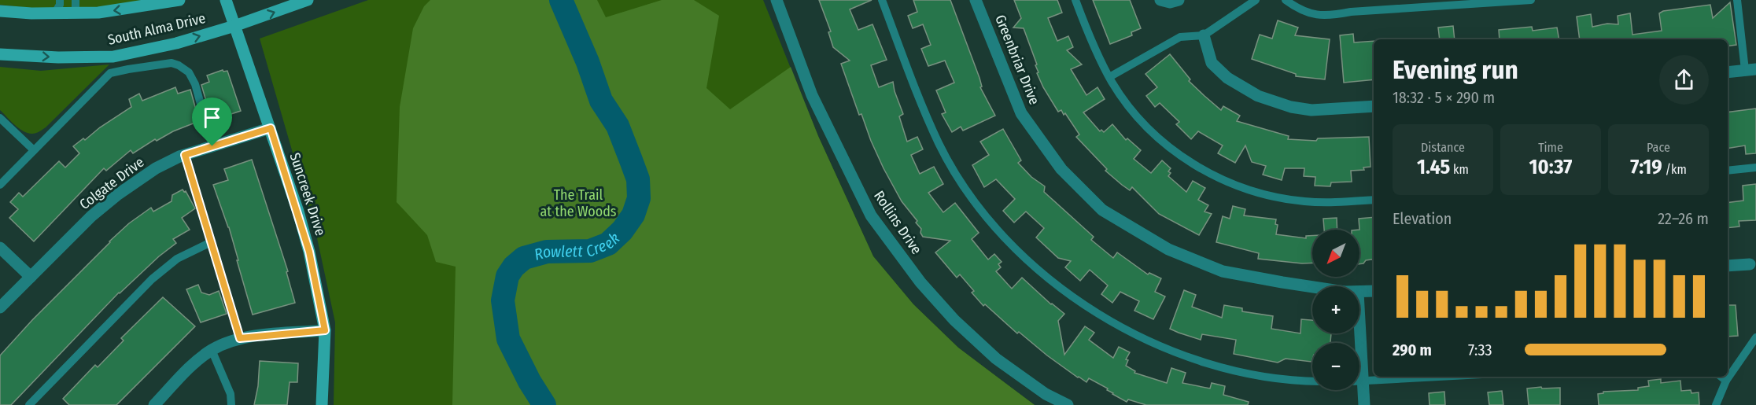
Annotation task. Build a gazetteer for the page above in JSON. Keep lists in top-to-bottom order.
{
  "streets": {
    "main road": ["South Alma Drive", "Suncreek Drive"],
    "street": ["Greenbriar Drive", "Colgate Drive", "Rollins Drive"]
  },
  "crossings": [
    ["South Alma Drive", "Suncreek Drive"],
    ["Colgate Drive", "Suncreek Drive"]
  ],
  "water": ["Rowlett Creek"],
  "parks": ["The Trail at the Woods"],
  "north": "bottom left",
  "page": {
    "heading": ["Evening run", "18:32 · 5 × 290 m"],
    "stats": [
      ["Distance", "1.45 km"],
      ["Time", "10:37"],
      ["Pace", "7:19 /km"]
    ],
    "chart": ["Elevation", "22–26 m"],
    "map_buttons": ["+", "−"],
    "list": [
      {
        "name": "290 m",
        "note": "7:33"
      }
    ]
  }
}
